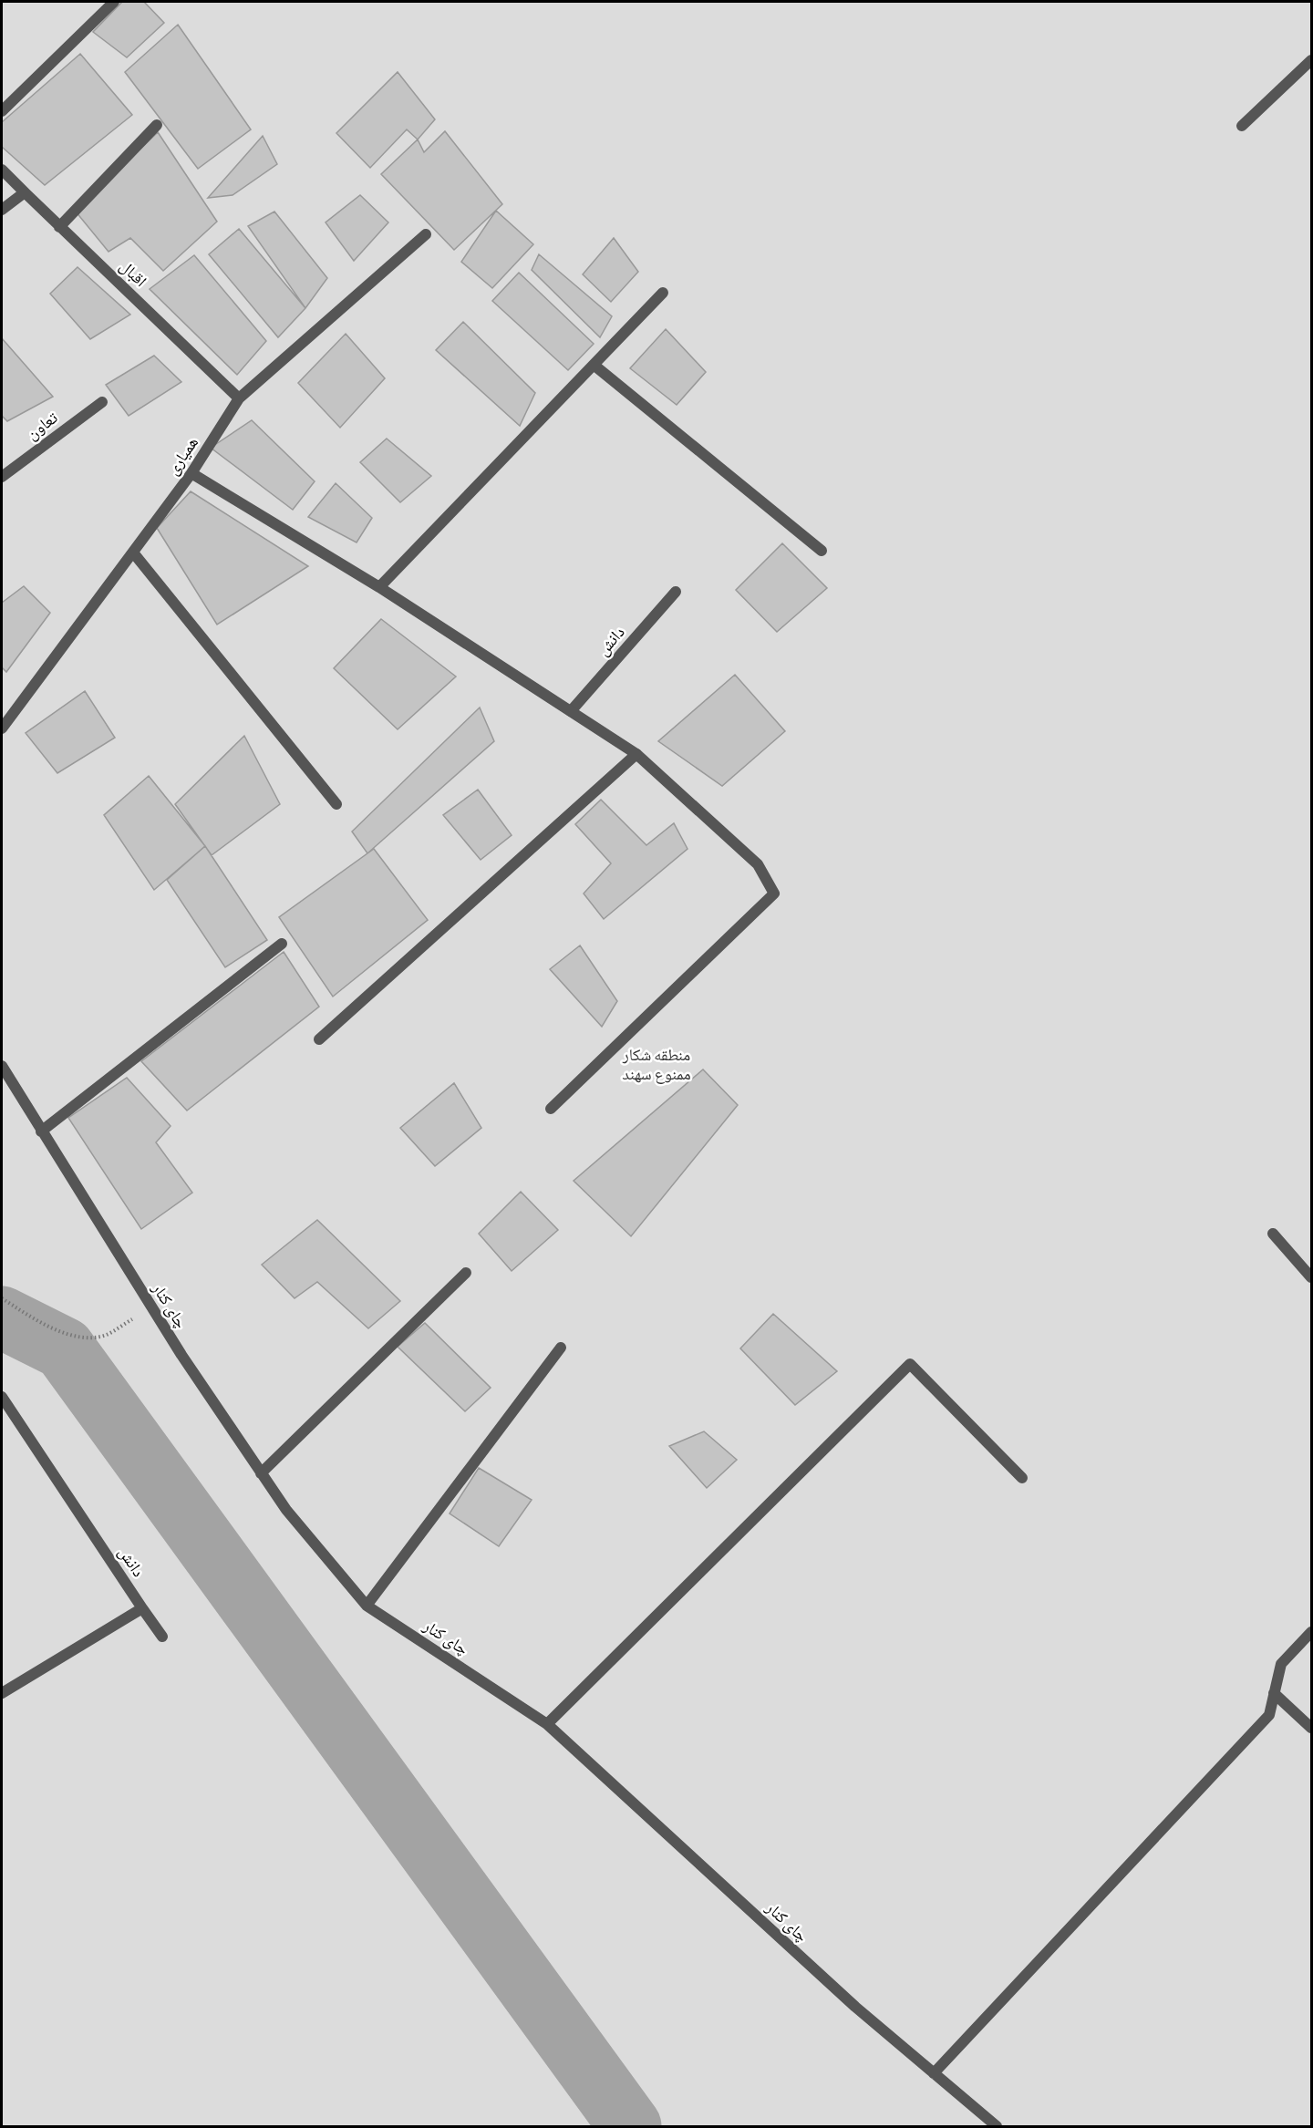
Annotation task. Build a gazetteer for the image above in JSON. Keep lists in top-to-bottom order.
{
  "streets": {
    "street": [
      "اقبال",
      "تعاون",
      "همیاری",
      "دانش",
      "چای کنار"
    ]
  },
  "crossings": [
    ["اقبال", "همیاری"]
  ],
  "parks": ["منطقه شکار ممنوع سهند"]
}
